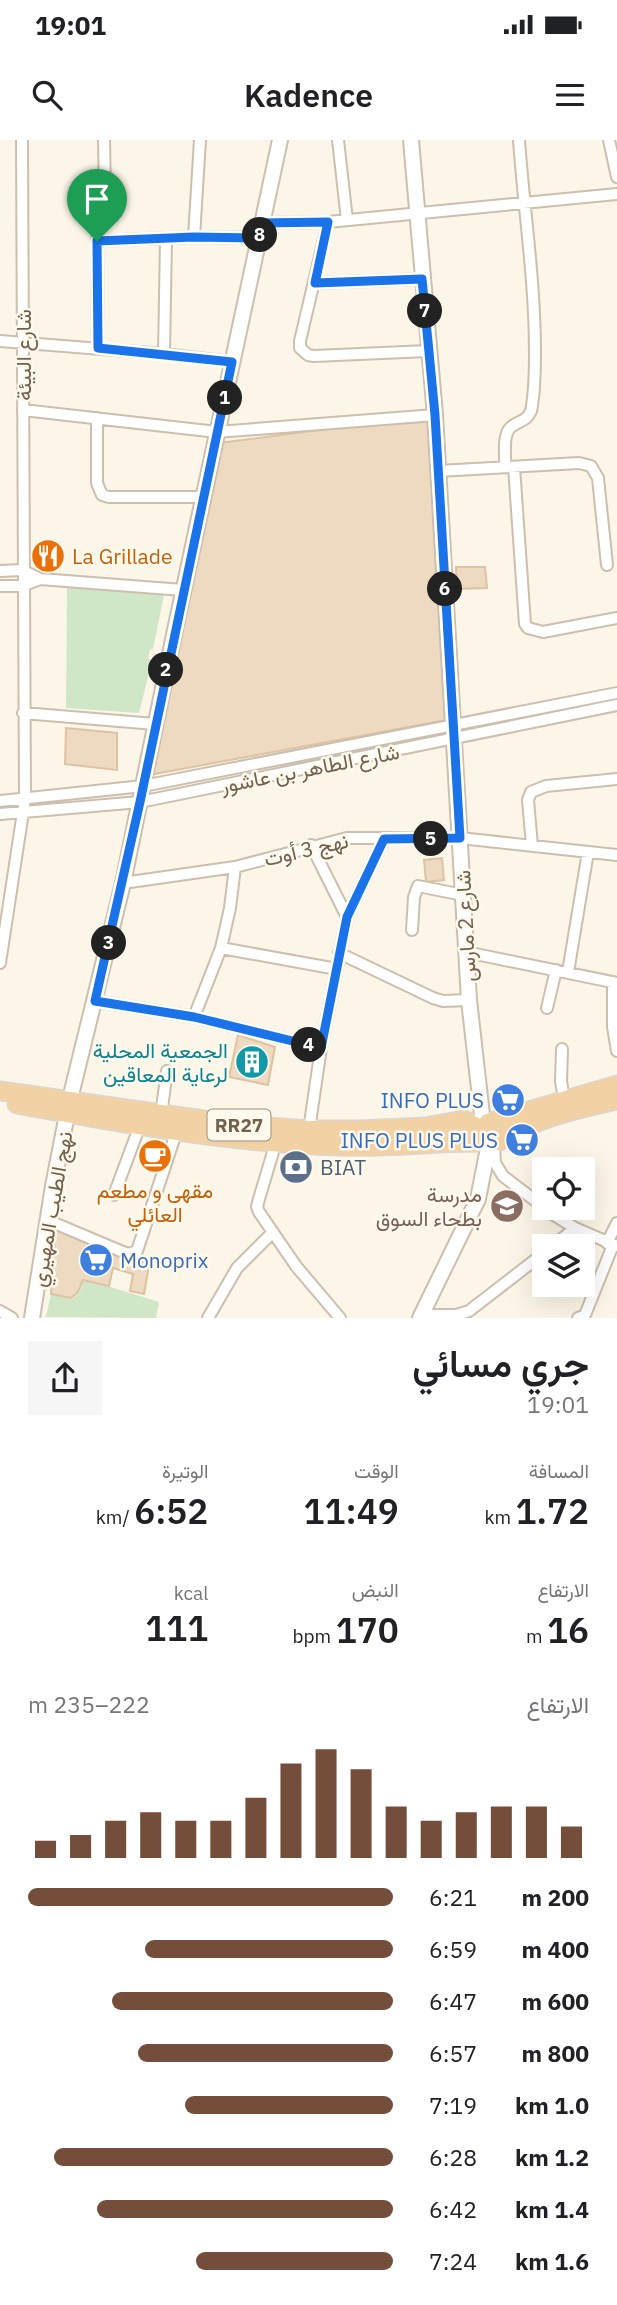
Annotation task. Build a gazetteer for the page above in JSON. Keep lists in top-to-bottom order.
{
  "streets": {
    "highway": ["RR27"],
    "street": [
      "شارع البيئة",
      "شارع الطاهر بن عاشور",
      "نهج 3 أوت",
      "شارع 2 مارس",
      "نهج الطيب المهيري"
    ]
  },
  "crossings": [
    ["شارع البيئة", "شارع الطاهر بن عاشور"],
    ["شارع الطاهر بن عاشور", "شارع 2 مارس"],
    ["شارع الطاهر بن عاشور", "نهج الطيب المهيري"],
    ["نهج 3 أوت", "شارع 2 مارس"],
    ["نهج 3 أوت", "نهج الطيب المهيري"],
    ["شارع 2 مارس", "RR27"],
    ["RR27", "نهج الطيب المهيري"]
  ],
  "places": {
    "restaurant": ["La Grillade"],
    "building": ["الجمعية المحلية لرعاية المعاقين"],
    "supermarket": ["INFO PLUS", "INFO PLUS PLUS", "Monoprix"],
    "cafe": ["مقهى و مطعم العائلي"],
    "bank": ["BIAT"],
    "school or university": ["مدرسة بطحاء السوق"]
  },
  "page": {
    "status": "19:01",
    "header": "Kadence",
    "pins": [
      "8",
      "7",
      "1",
      "6",
      "2",
      "5",
      "3",
      "4"
    ],
    "heading": ["جري مسائي", "19:01"],
    "stats": [
      ["المسافة", "1.72 km"],
      ["الوقت", "11:49"],
      ["الوتيرة", "6:52 /km"],
      ["الارتفاع", "16 m"],
      ["النبض", "170 bpm"],
      ["kcal", "111"]
    ],
    "chart": ["الارتفاع", "222–235 m"],
    "list": [
      {
        "name": "200 m",
        "note": "6:21"
      },
      {
        "name": "400 m",
        "note": "6:59"
      },
      {
        "name": "600 m",
        "note": "6:47"
      },
      {
        "name": "800 m",
        "note": "6:57"
      },
      {
        "name": "1.0 km",
        "note": "7:19"
      },
      {
        "name": "1.2 km",
        "note": "6:28"
      },
      {
        "name": "1.4 km",
        "note": "6:42"
      },
      {
        "name": "1.6 km",
        "note": "7:24"
      }
    ]
  }
}
